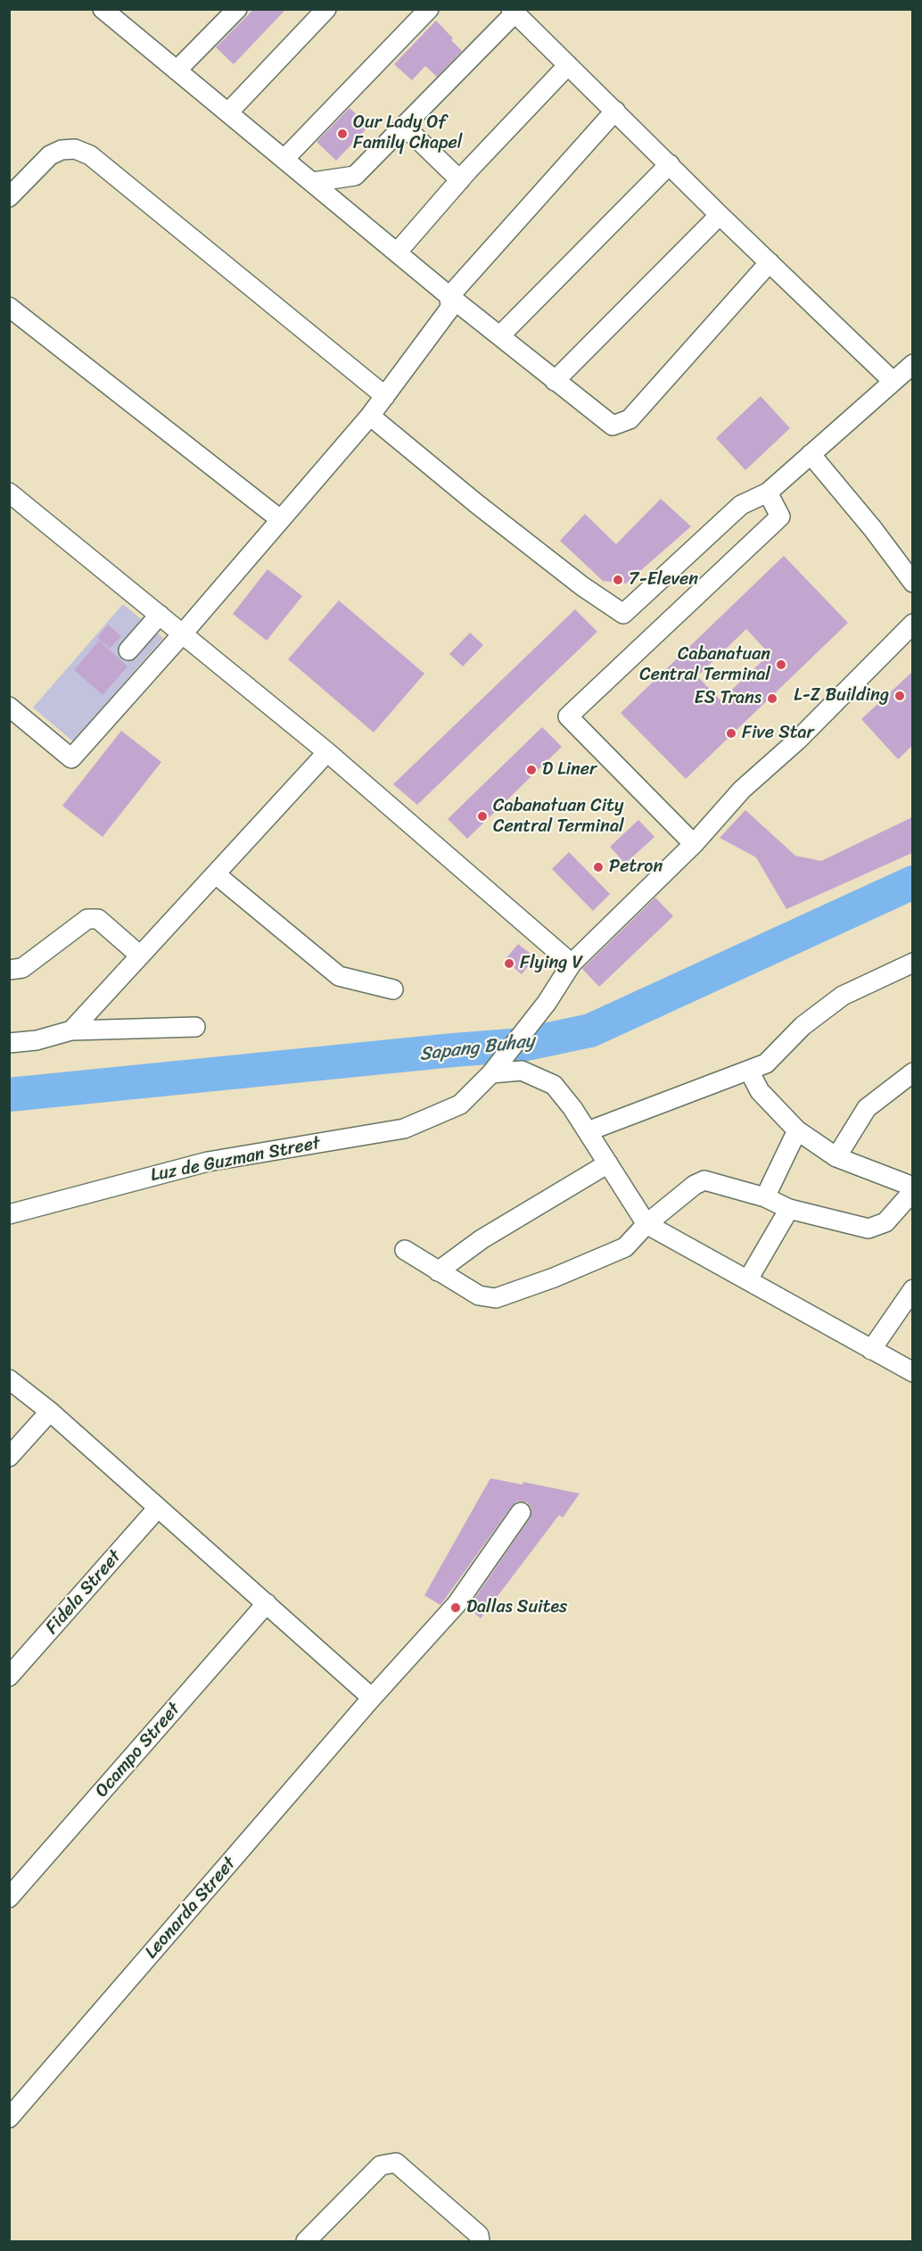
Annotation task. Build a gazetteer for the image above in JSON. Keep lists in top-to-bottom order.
{
  "streets": {
    "street": [
      "Luz de Guzman Street",
      "Fidela Street",
      "Ocampo Street",
      "Leonarda Street"
    ]
  },
  "water": ["Sapang Buhay"],
  "places": [
    "Our Lady Of Family Chapel",
    "7-Eleven",
    "Cabanatuan Central Terminal",
    "L-Z Building",
    "ES Trans",
    "Five Star",
    "D Liner",
    "Cabanatuan City Central Terminal",
    "Petron",
    "Flying V",
    "Dallas Suites"
  ]
}
